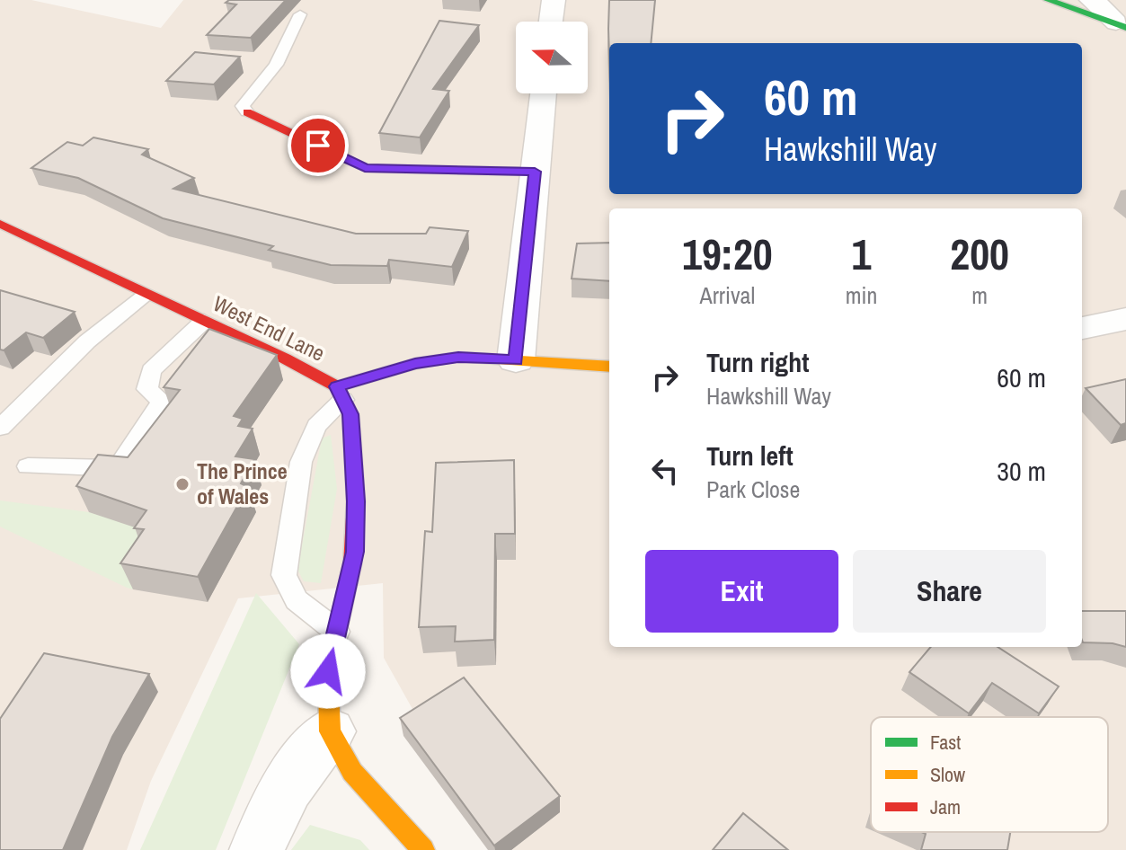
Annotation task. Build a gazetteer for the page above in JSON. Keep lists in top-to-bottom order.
{
  "streets": {
    "street": ["West End Lane"]
  },
  "places": ["The Prince of Wales"],
  "legend": ["Fast", "Slow", "Jam"],
  "north": "left",
  "page": {
    "turn": ["60 m", "Hawkshill Way"],
    "eta": [
      "19:20",
      "Arrival",
      "1",
      "min",
      "200",
      "m"
    ],
    "list": [
      {
        "name": "Turn right",
        "note": "Hawkshill Way",
        "value": "60 m"
      },
      {
        "name": "Turn left",
        "note": "Park Close",
        "value": "30 m"
      }
    ],
    "buttons": ["Exit", "Share"]
  }
}
